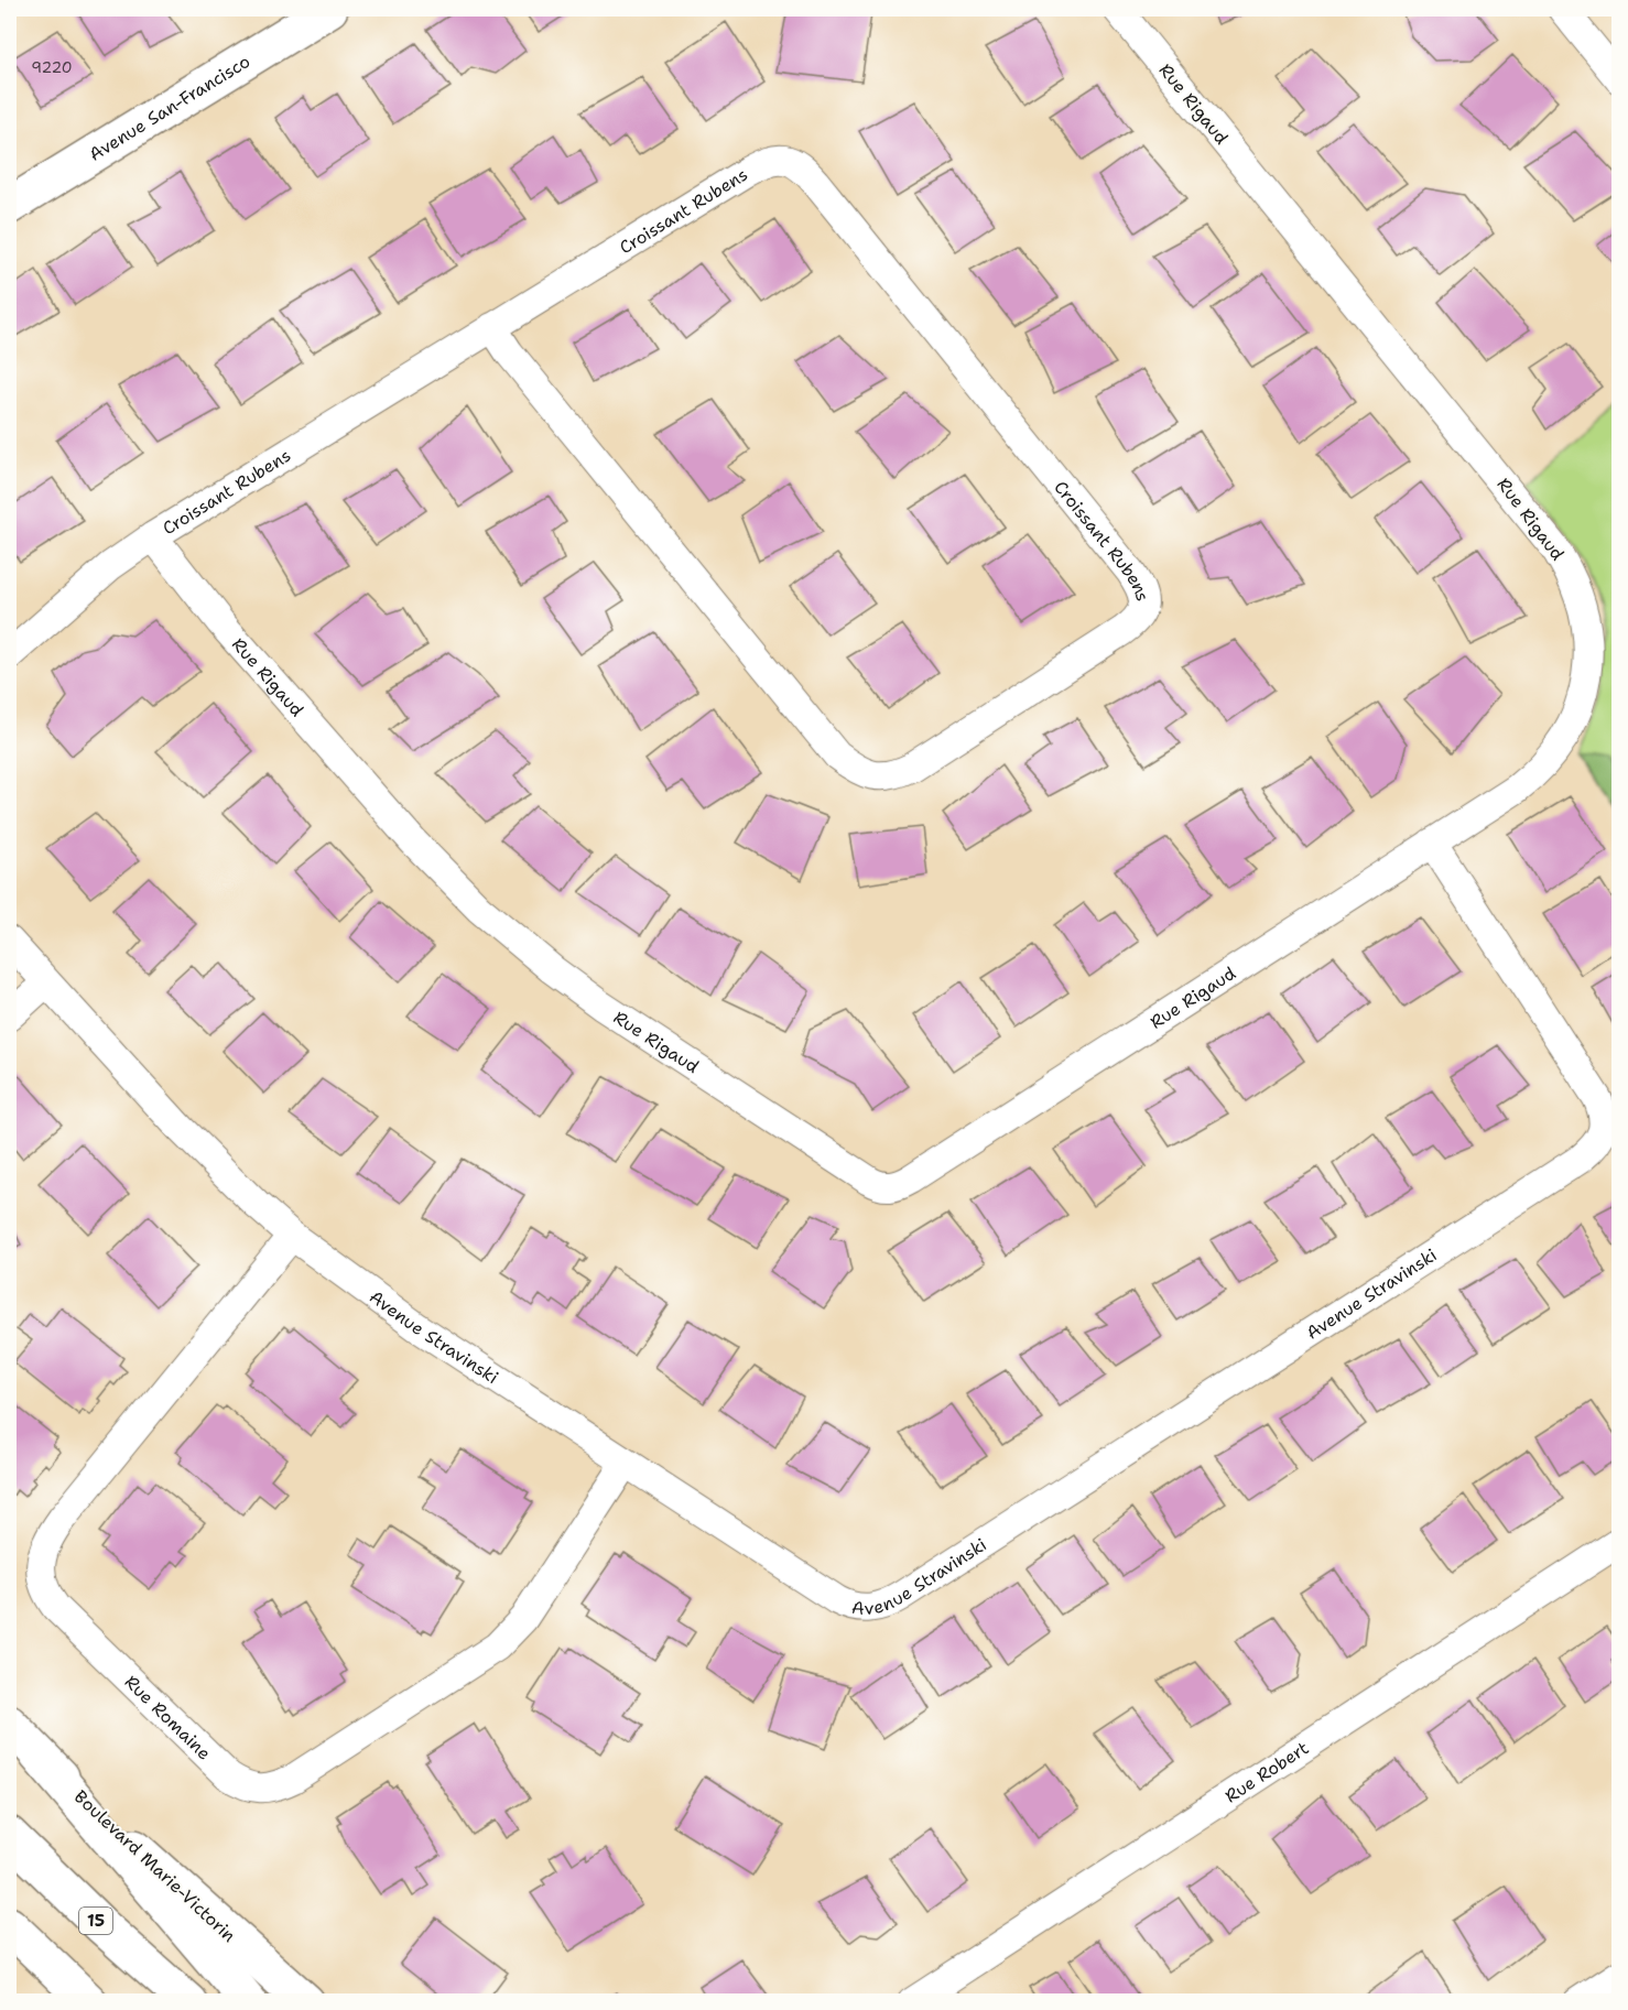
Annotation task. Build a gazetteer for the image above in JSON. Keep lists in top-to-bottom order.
{
  "streets": {
    "main road": ["Avenue San-Francisco", "Boulevard Marie-Victorin", "15"],
    "street": [
      "Rue Rigaud",
      "Croissant Rubens",
      "Avenue Stravinski",
      "Rue Romaine",
      "Rue Robert"
    ]
  },
  "crossings": [
    ["Rue Rigaud", "Croissant Rubens"],
    ["Rue Rigaud", "Avenue Stravinski"],
    ["Avenue Stravinski", "Rue Romaine"]
  ],
  "house_numbers": ["9220"]
}
